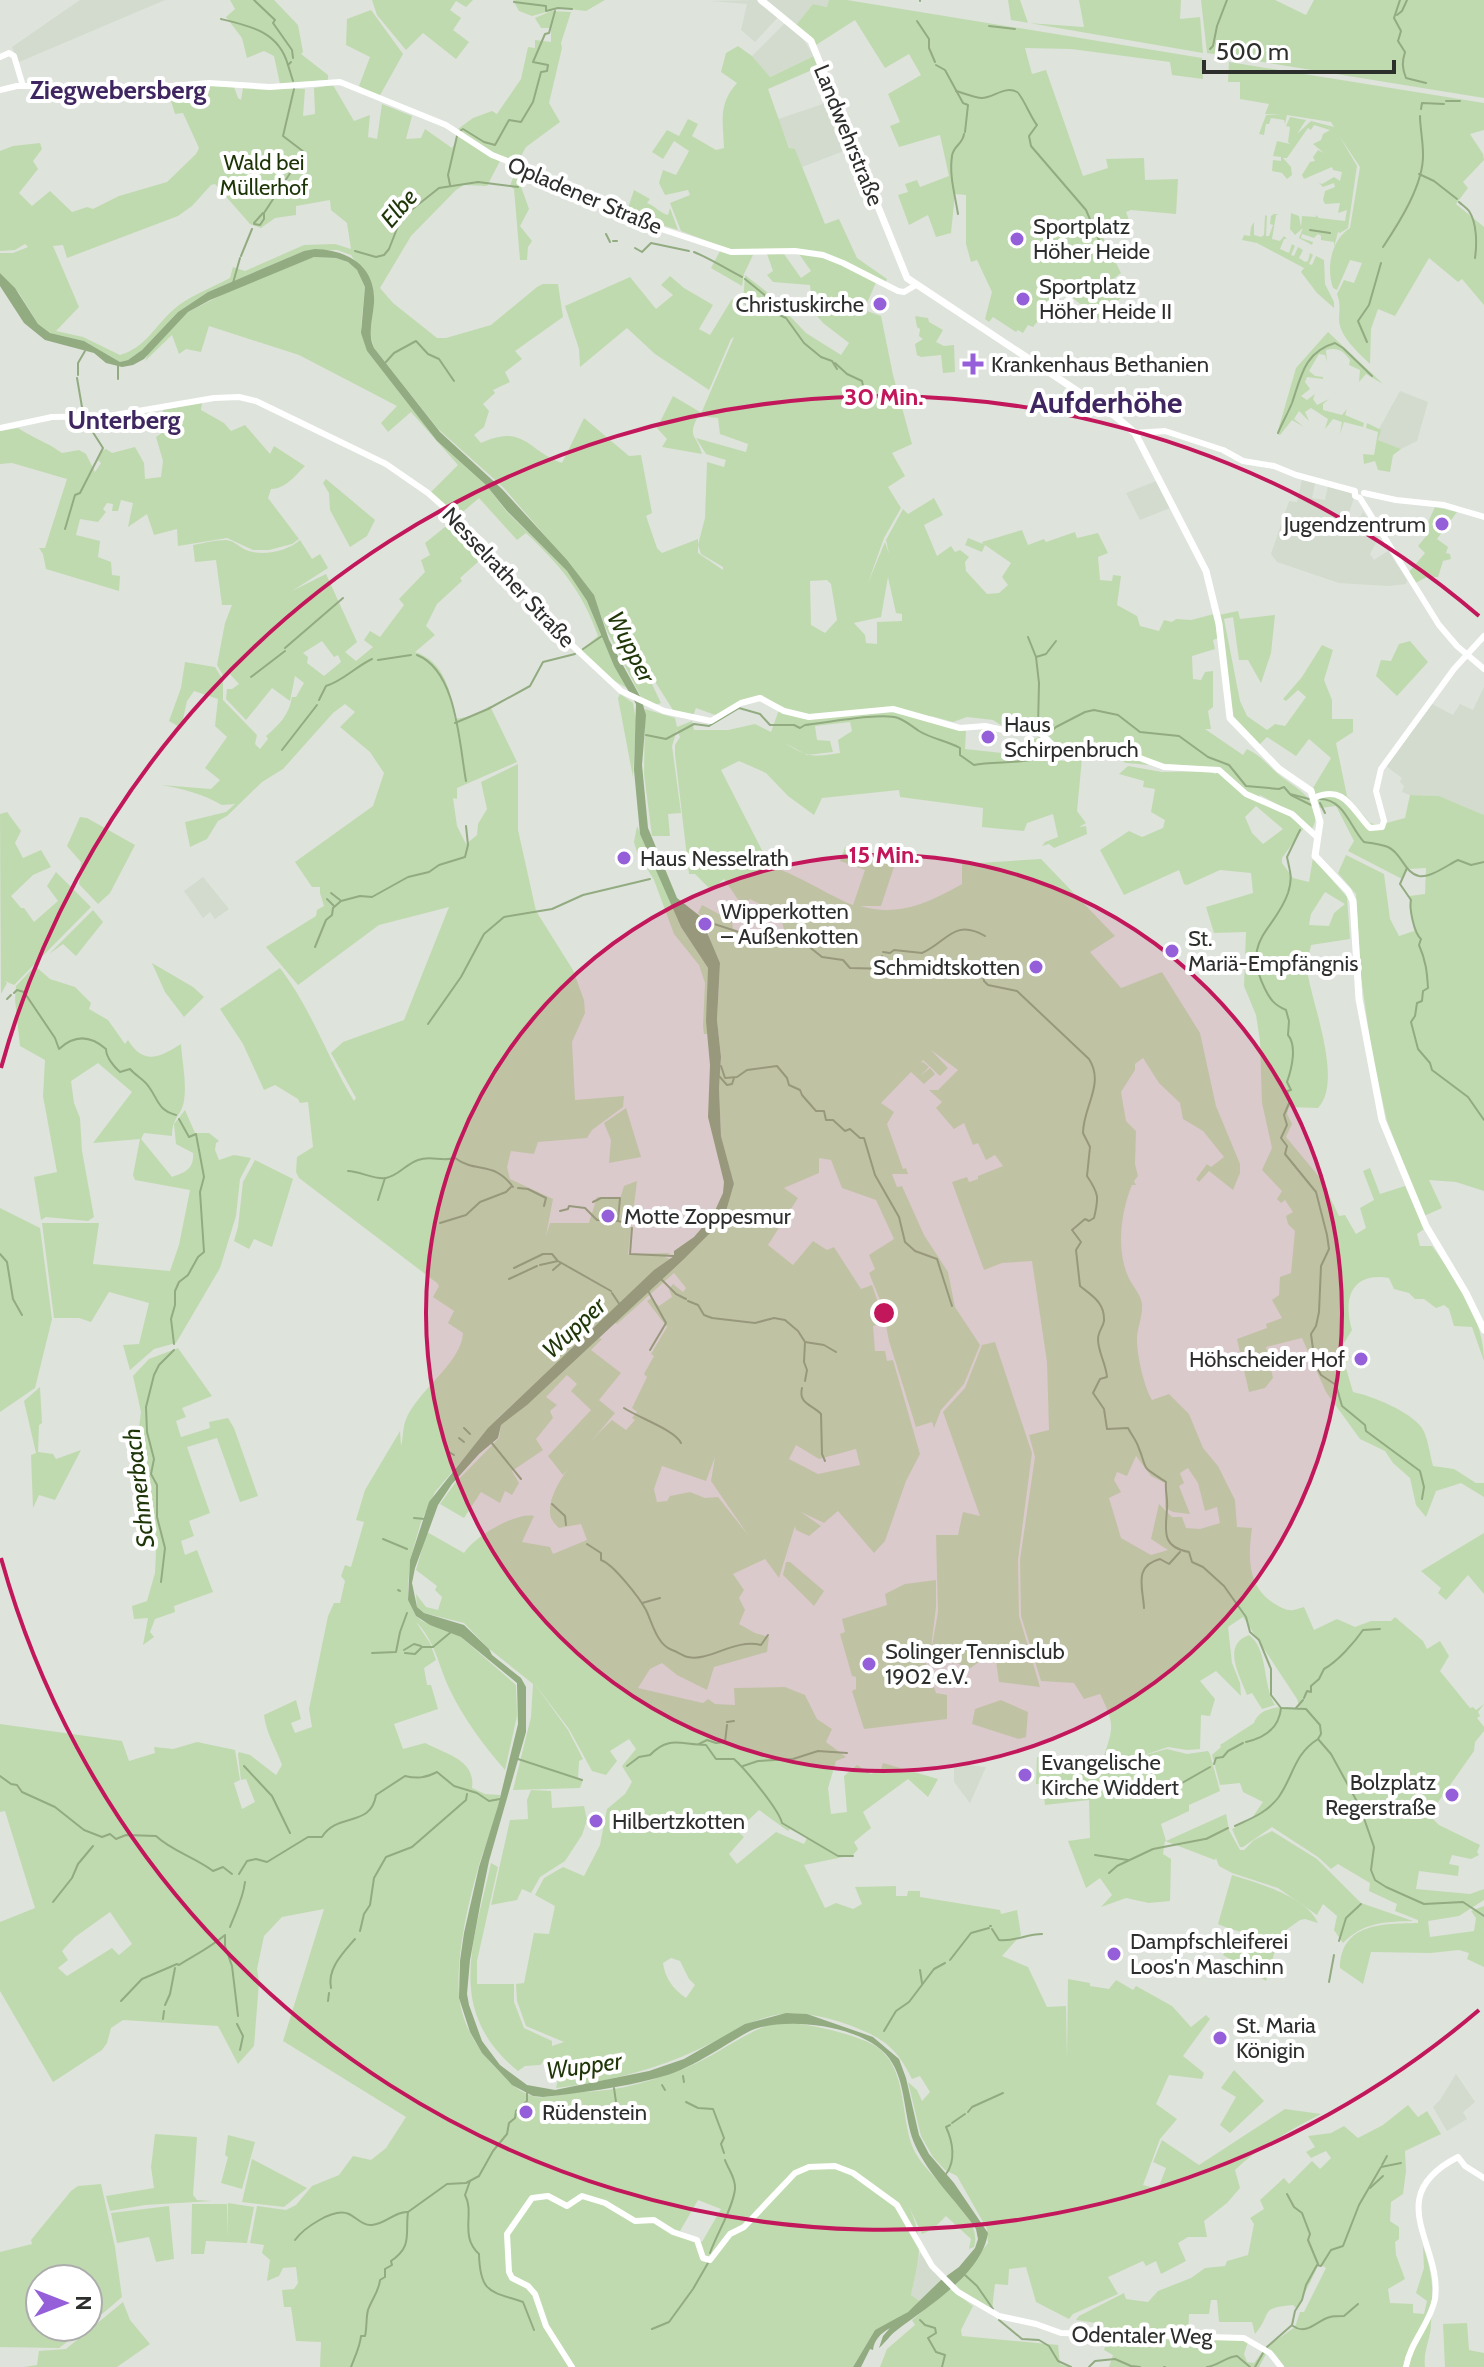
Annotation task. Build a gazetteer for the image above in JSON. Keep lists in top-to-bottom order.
{
  "streets": {
    "main road": [
      "Landwehrstraße",
      "Opladener Straße",
      "Nesselrather Straße",
      "Odentaler Weg"
    ]
  },
  "crossings": [
    ["Landwehrstraße", "Opladener Straße"]
  ],
  "districts": ["Ziegwebersberg", "Aufderhöhe", "Unterberg"],
  "water": ["Elbe", "Wupper", "Schmerbach"],
  "parks": ["Wald bei Müllerhof"],
  "places": {
    "other": [
      "Sportplatz Höher Heide",
      "Sportplatz Höher Heide II",
      "Christuskirche",
      "Jugendzentrum",
      "Haus Schirpenbruch",
      "Haus Nesselrath",
      "Wipperkotten – Außenkotten",
      "St. Mariä-Empfängnis",
      "Schmidtskotten",
      "Motte Zoppesmur",
      "Höhscheider Hof",
      "Solinger Tennisclub 1902 e.V.",
      "Evangelische Kirche Widdert",
      "Bolzplatz Regerstraße",
      "Hilbertzkotten",
      "Dampfschleiferei Loos'n Maschinn",
      "St. Maria Königin",
      "Rüdenstein"
    ],
    "health": ["Krankenhaus Bethanien"]
  },
  "scale_bar": "500 m",
  "north": "right",
  "rings": ["30 Min.", "15 Min."]
}
